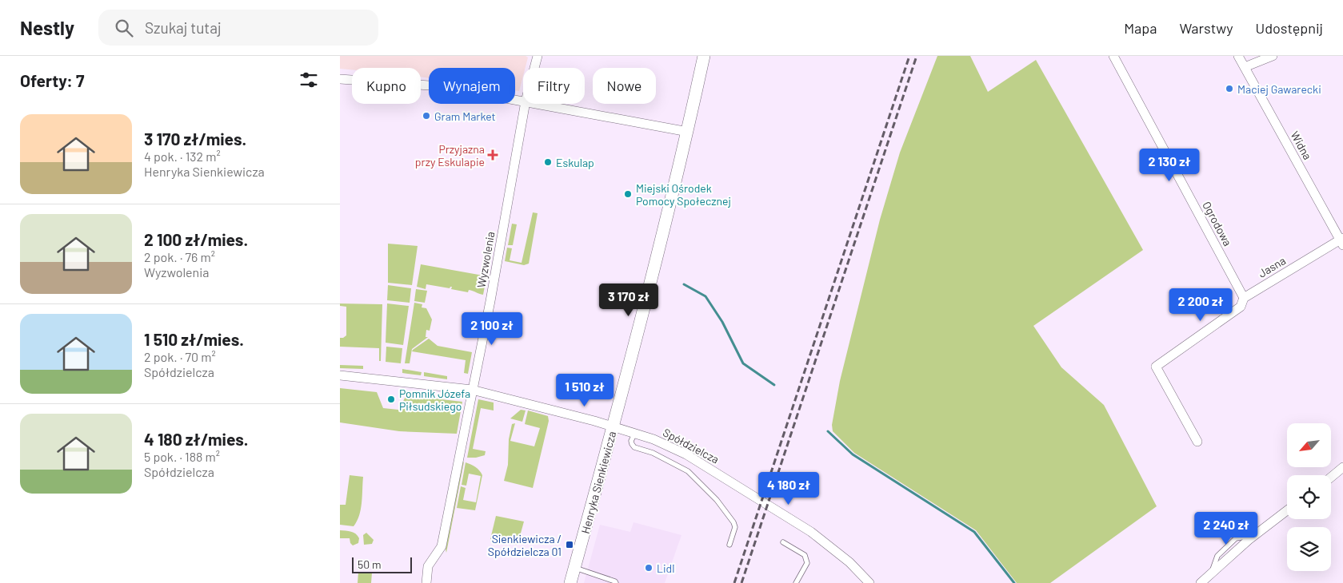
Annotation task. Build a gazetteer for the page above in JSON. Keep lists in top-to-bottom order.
{
  "streets": {
    "street": [
      "Widna",
      "Ogrodowa",
      "Wyzwolenia",
      "Jasna",
      "Spółdzielcza",
      "Henryka Sienkiewicza"
    ]
  },
  "crossings": [
    ["Widna", "Jasna"],
    ["Ogrodowa", "Jasna"],
    ["Wyzwolenia", "Spółdzielcza"],
    ["Spółdzielcza", "Henryka Sienkiewicza"]
  ],
  "places": {
    "other": [
      "Maciej Gawarecki",
      "Gram Market",
      "Eskulap",
      "Miejski Ośrodek Pomocy Społecznej",
      "Pomnik Józefa Piłsudskiego",
      "Lidl"
    ],
    "health": ["Przyjazna przy Eskulapie"],
    "transit": ["Sienkiewicza / Spółdzielcza 01"]
  },
  "scale_bar": "50 m",
  "north": "bottom left",
  "page": {
    "header": "Nestly",
    "search": "Szukaj tutaj",
    "nav": ["Mapa", "Warstwy", "Udostępnij"],
    "heading": "Oferty: 7",
    "chip": [
      "Kupno",
      "Wynajem",
      "Filtry",
      "Nowe"
    ],
    "list": [
      {
        "name": "3 170 zł/mies.",
        "note": "4 pok. · 132 m² · Henryka Sienkiewicza"
      },
      {
        "name": "2 100 zł/mies.",
        "note": "2 pok. · 76 m² · Wyzwolenia"
      },
      {
        "name": "1 510 zł/mies.",
        "note": "2 pok. · 70 m² · Spółdzielcza"
      },
      {
        "name": "4 180 zł/mies.",
        "note": "5 pok. · 188 m² · Spółdzielcza"
      }
    ],
    "price": [
      "2 130 zł",
      "3 170 zł",
      "2 200 zł",
      "2 100 zł",
      "1 510 zł",
      "4 180 zł",
      "2 240 zł"
    ],
    "scale": "50 m"
  }
}
